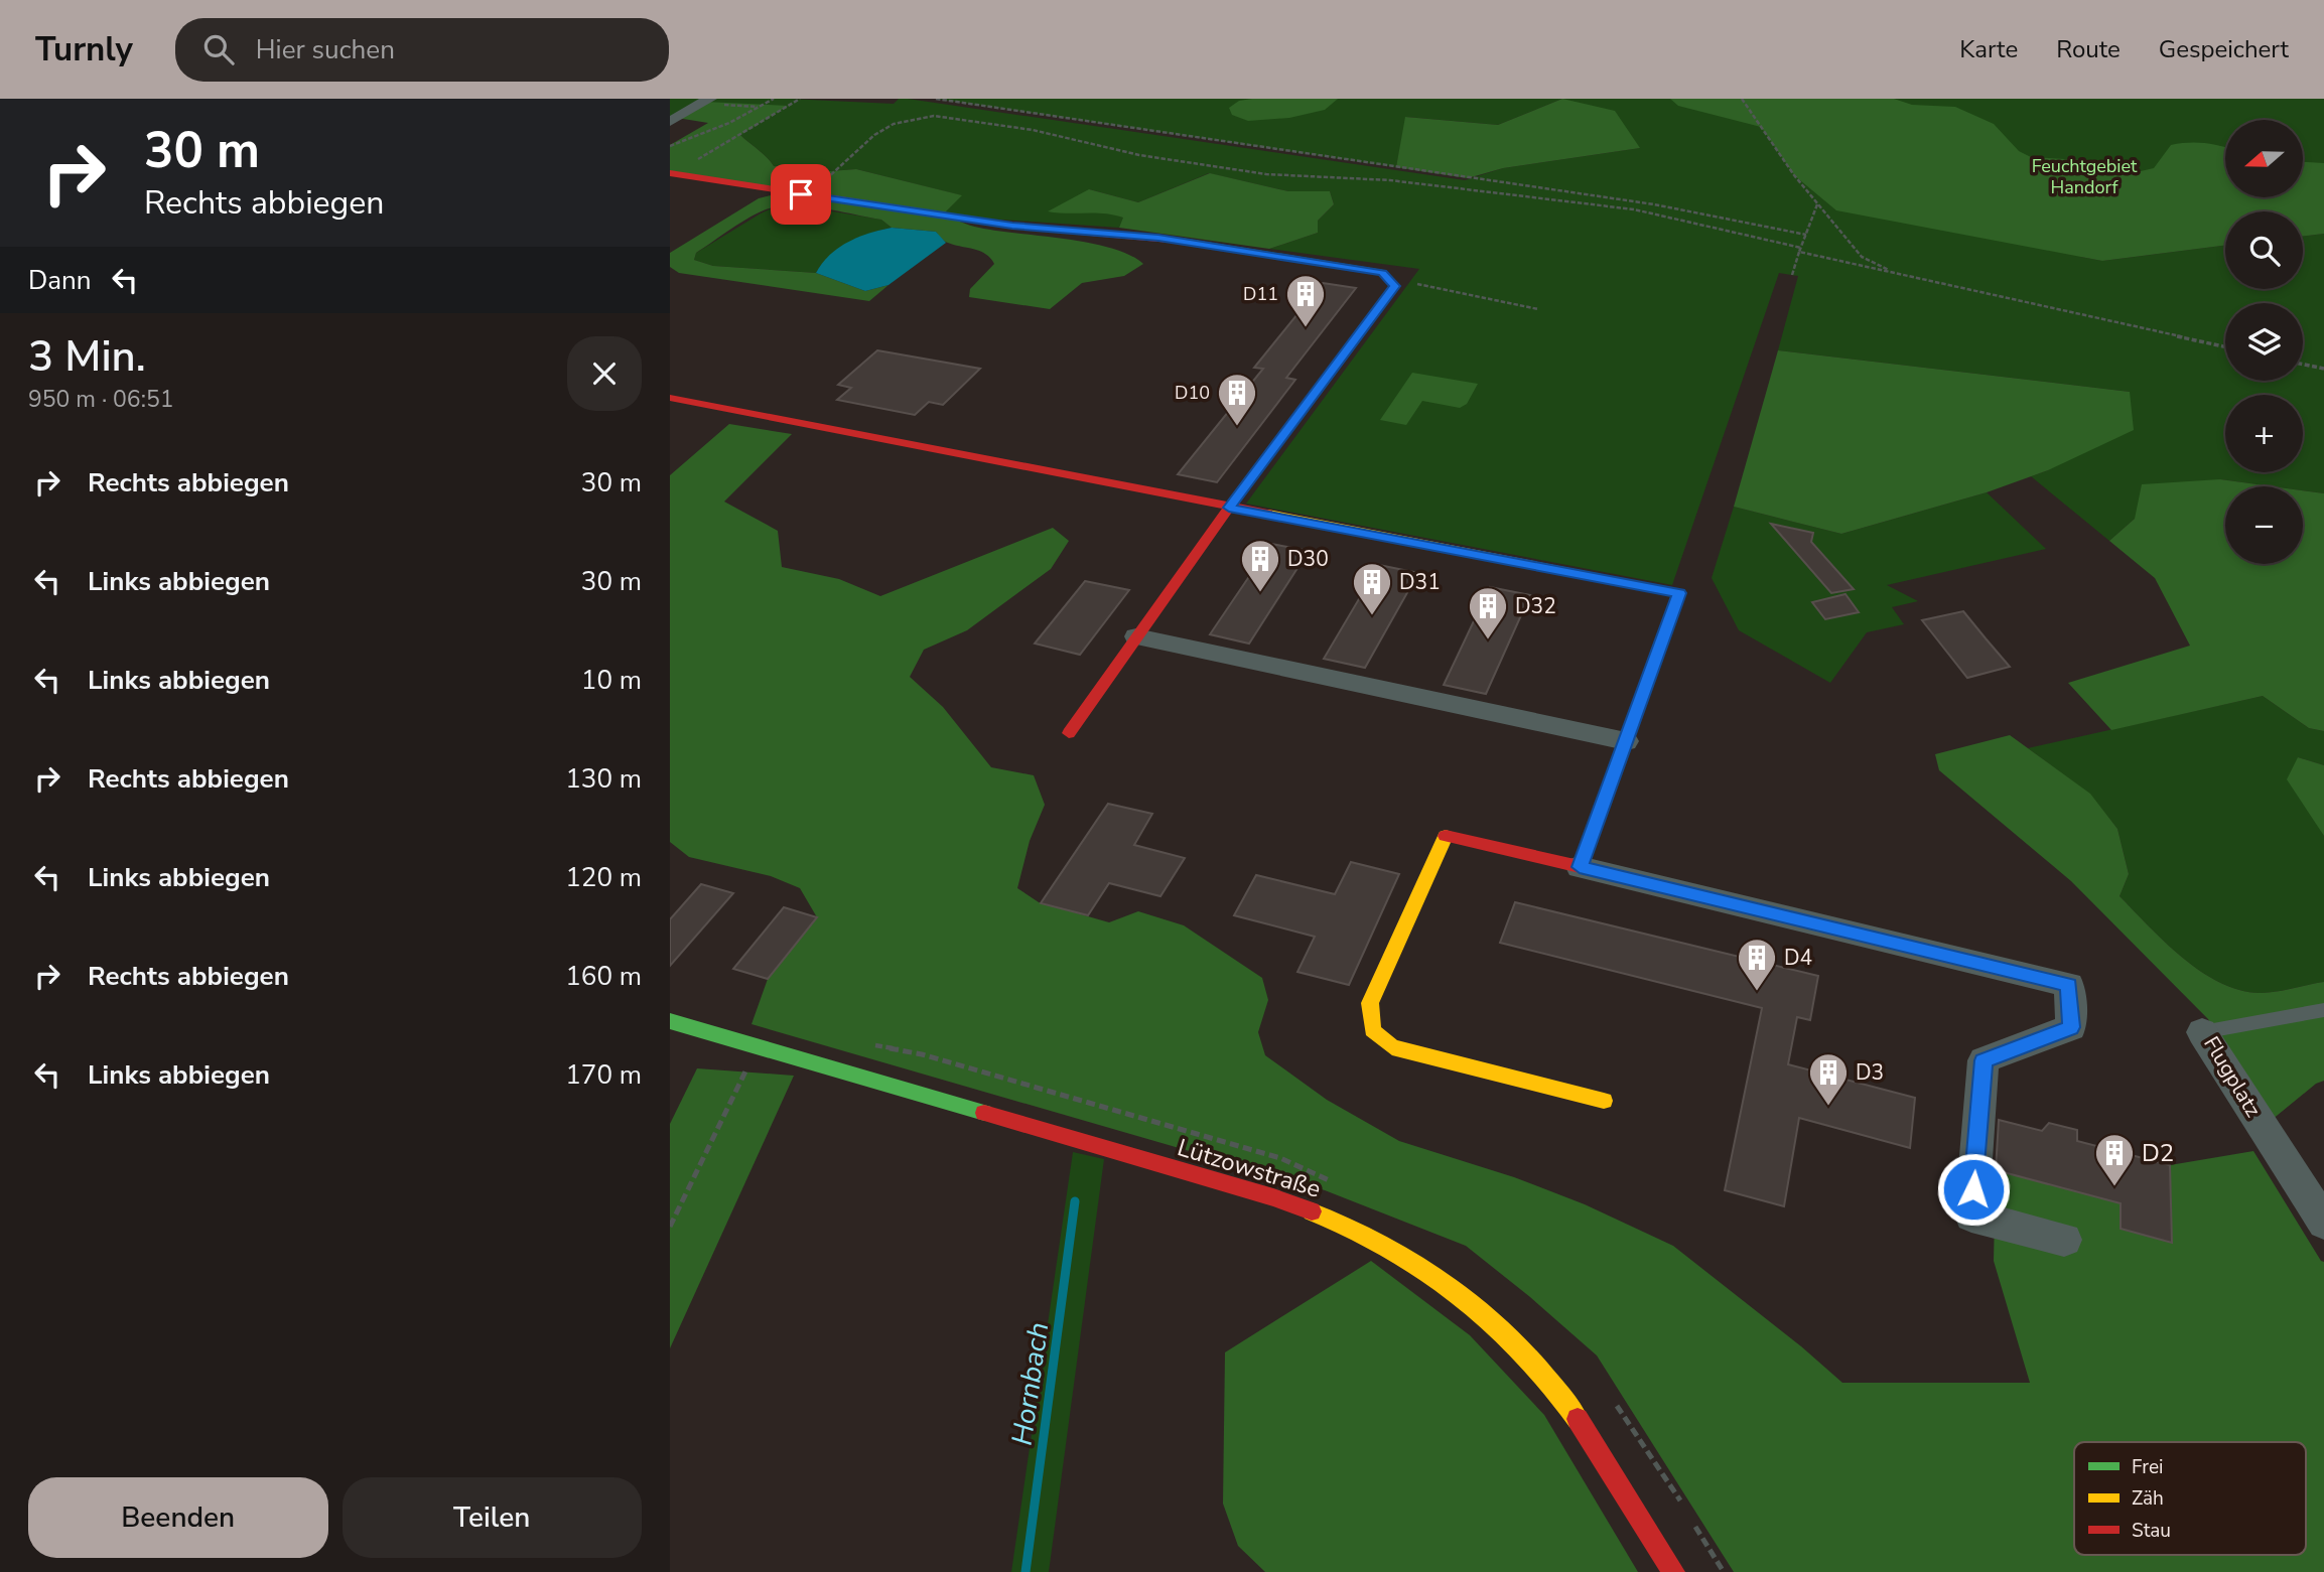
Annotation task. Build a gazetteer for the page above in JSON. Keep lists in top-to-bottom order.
{
  "streets": {
    "street": ["Flugplatz", "Lützowstraße"]
  },
  "water": ["Hornbach"],
  "parks": ["Feuchtgebiet Handorf"],
  "places": {
    "building": [
      "D11",
      "D10",
      "D30",
      "D31",
      "D32",
      "D4",
      "D3",
      "D2"
    ]
  },
  "legend": ["Frei", "Zäh", "Stau"],
  "north": "left",
  "page": {
    "header": "Turnly",
    "search": "Hier suchen",
    "nav": ["Karte", "Route", "Gespeichert"],
    "turn": ["30 m", "Rechts abbiegen"],
    "map_buttons": ["+", "−"],
    "then": "Dann",
    "heading": ["3 Min.", "950 m · 06:51"],
    "list": [
      {
        "name": "Rechts abbiegen",
        "value": "30 m"
      },
      {
        "name": "Links abbiegen",
        "value": "30 m"
      },
      {
        "name": "Links abbiegen",
        "value": "10 m"
      },
      {
        "name": "Rechts abbiegen",
        "value": "130 m"
      },
      {
        "name": "Links abbiegen",
        "value": "120 m"
      },
      {
        "name": "Rechts abbiegen",
        "value": "160 m"
      },
      {
        "name": "Links abbiegen",
        "value": "170 m"
      }
    ],
    "buttons": ["Beenden", "Teilen"]
  }
}
